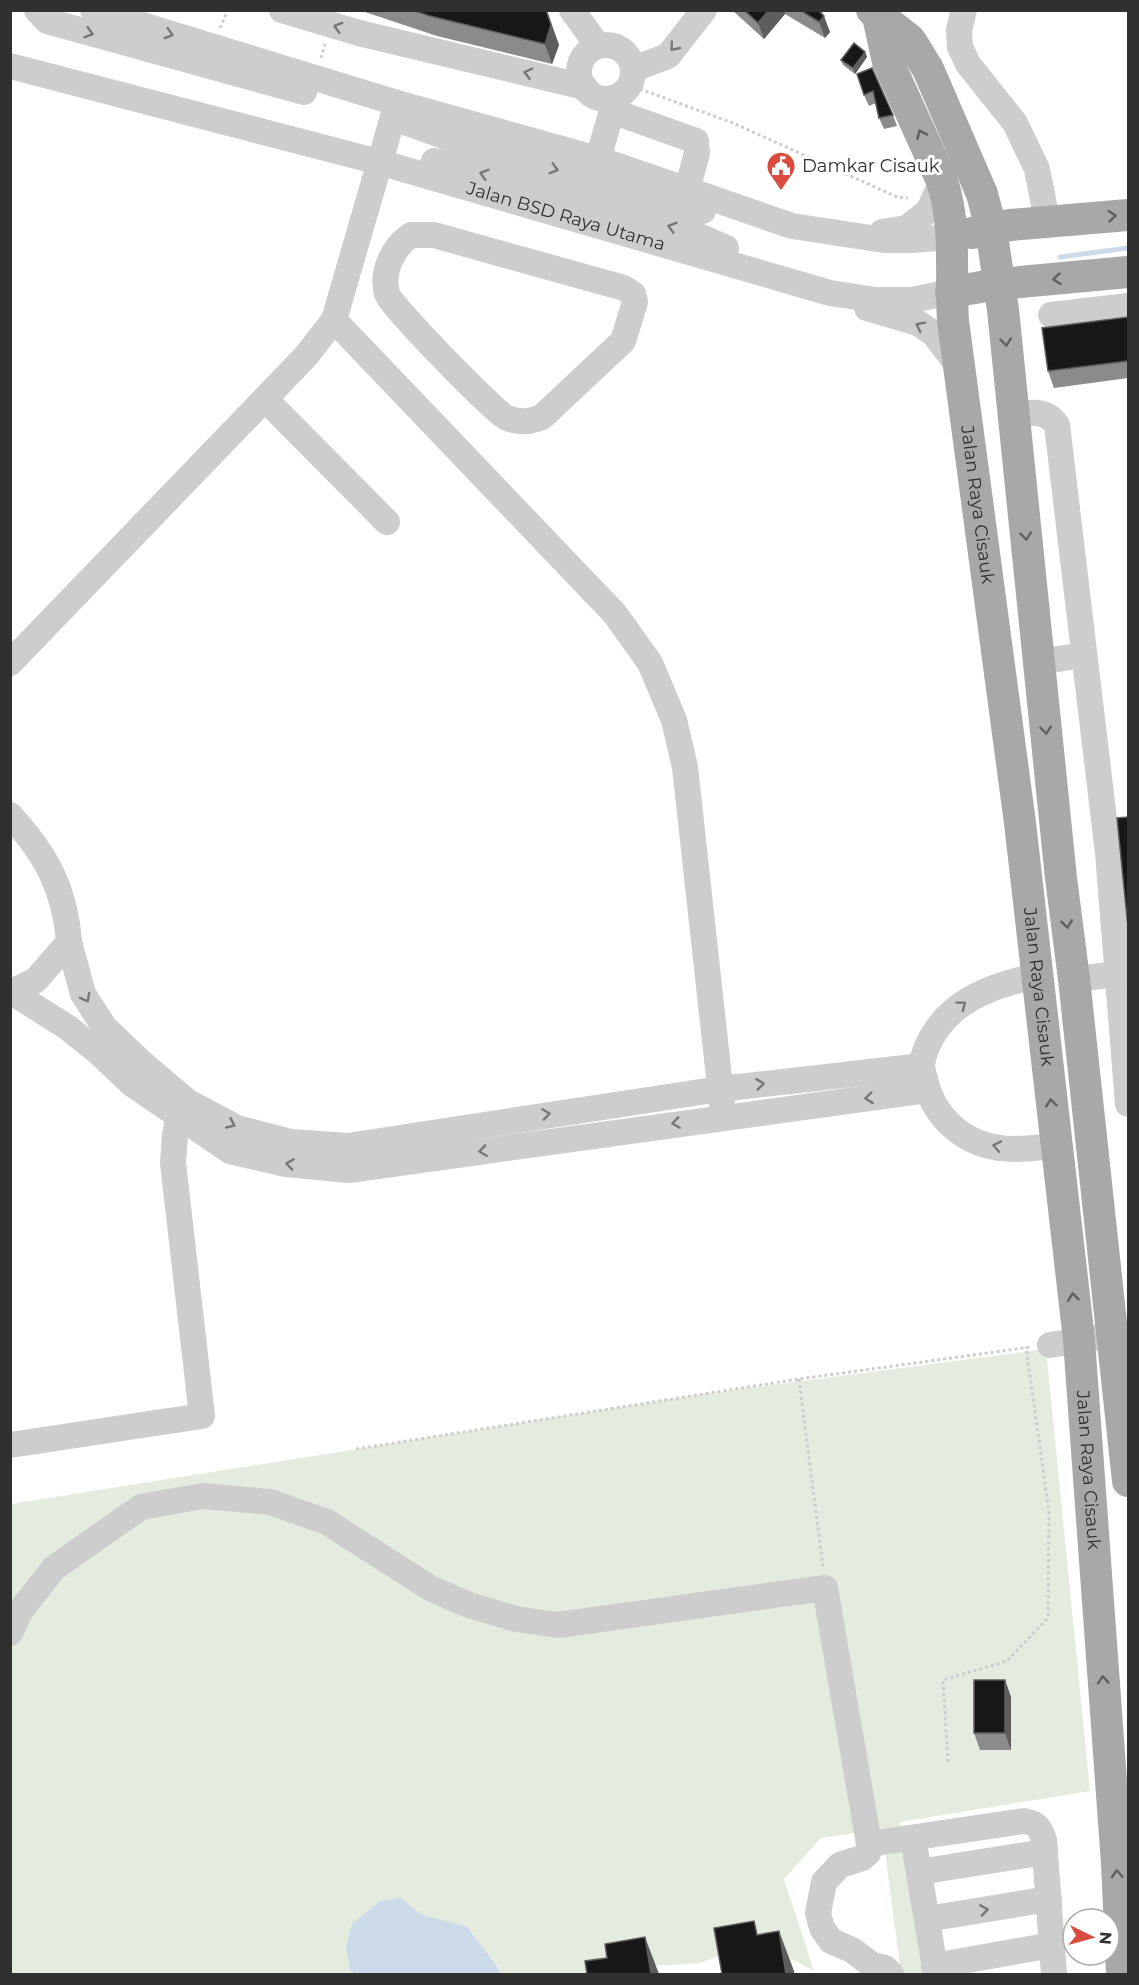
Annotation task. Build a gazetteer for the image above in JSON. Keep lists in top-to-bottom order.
{
  "streets": {
    "main road": ["Jalan Raya Cisauk"]
  },
  "places": {
    "public building": ["Damkar Cisauk"]
  },
  "north": "right"
}
